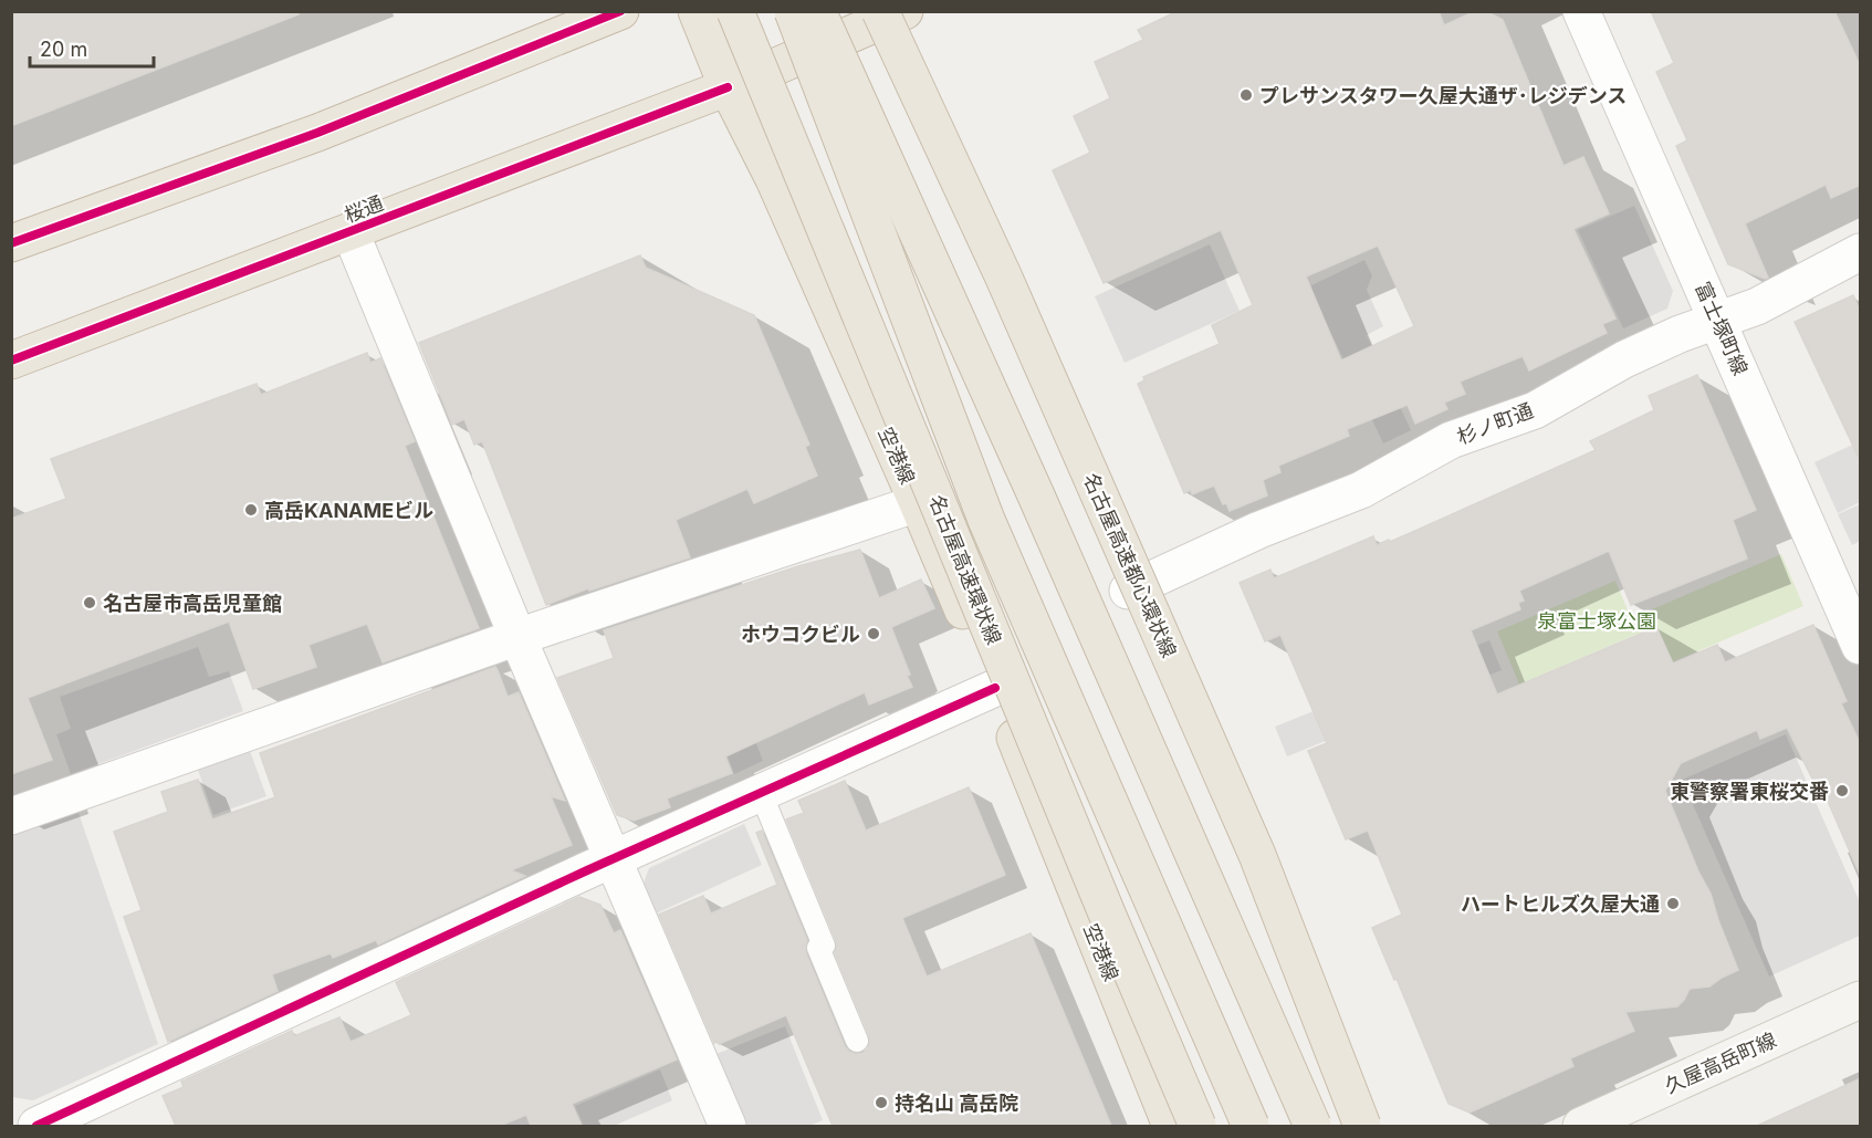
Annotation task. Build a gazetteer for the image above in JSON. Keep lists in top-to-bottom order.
{
  "streets": {
    "highway": [
      "桜通",
      "空港線",
      "名古屋高速都心環状線",
      "名古屋高速環状線"
    ],
    "street": ["富士塚町線", "杉ノ町通", "久屋高岳町線"]
  },
  "crossings": [
    ["桜通", "空港線"],
    ["桜通", "名古屋高速都心環状線"],
    ["富士塚町線", "杉ノ町通"]
  ],
  "parks": ["泉富士塚公園"],
  "places": [
    "プレサンスタワー久屋大通ザ･レジデンス",
    "高岳KANAMEビル",
    "名古屋市高岳児童館",
    "ホウコクビル",
    "東警察署東桜交番",
    "ハートヒルズ久屋大通",
    "持名山 高岳院"
  ],
  "scale_bar": "20 m"
}
